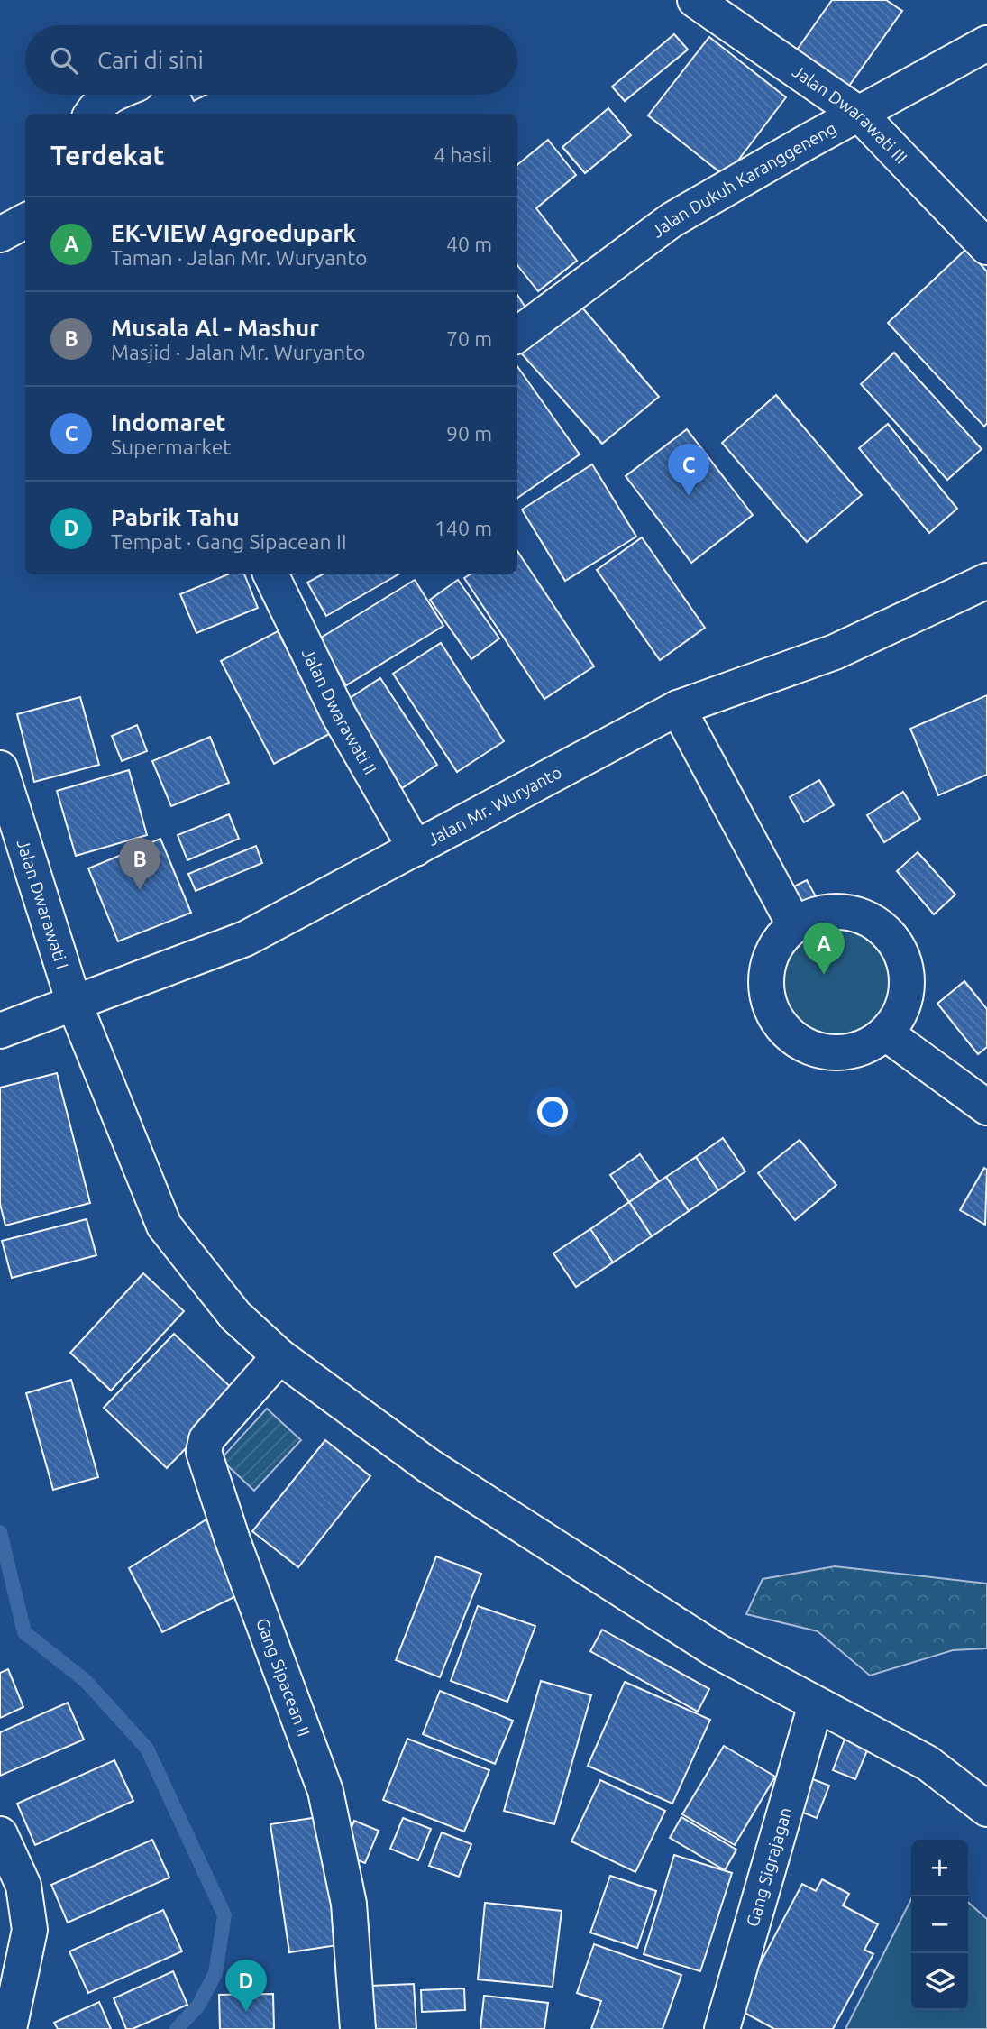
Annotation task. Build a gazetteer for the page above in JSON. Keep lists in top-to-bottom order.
{
  "streets": {
    "street": [
      "Jalan Dwarawati III",
      "Jalan Dukuh Karanggeneng",
      "Jalan Dwarawati II",
      "Jalan Mr. Wuryanto",
      "Jalan Dwarawati I",
      "Gang Sipacean II",
      "Gang Sigrajagan"
    ]
  },
  "crossings": [
    ["Jalan Dwarawati III", "Jalan Dukuh Karanggeneng"],
    ["Jalan Dwarawati II", "Jalan Mr. Wuryanto"],
    ["Jalan Mr. Wuryanto", "Jalan Dwarawati I"],
    ["Jalan Dwarawati I", "Gang Sipacean II"],
    ["Jalan Dwarawati I", "Gang Sigrajagan"]
  ],
  "page": {
    "search": "Cari di sini",
    "heading": ["Terdekat", "4 hasil"],
    "list": [
      {
        "mark": "A",
        "name": "EK-VIEW Agroedupark",
        "note": "Taman · Jalan Mr. Wuryanto",
        "value": "40 m"
      },
      {
        "mark": "B",
        "name": "Musala Al - Mashur",
        "note": "Masjid · Jalan Mr. Wuryanto",
        "value": "70 m"
      },
      {
        "mark": "C",
        "name": "Indomaret",
        "note": "Supermarket",
        "value": "90 m"
      },
      {
        "mark": "D",
        "name": "Pabrik Tahu",
        "note": "Tempat · Gang Sipacean II",
        "value": "140 m"
      }
    ],
    "pins": [
      "C",
      "B",
      "A",
      "D"
    ],
    "map_buttons": ["+", "−"]
  }
}
